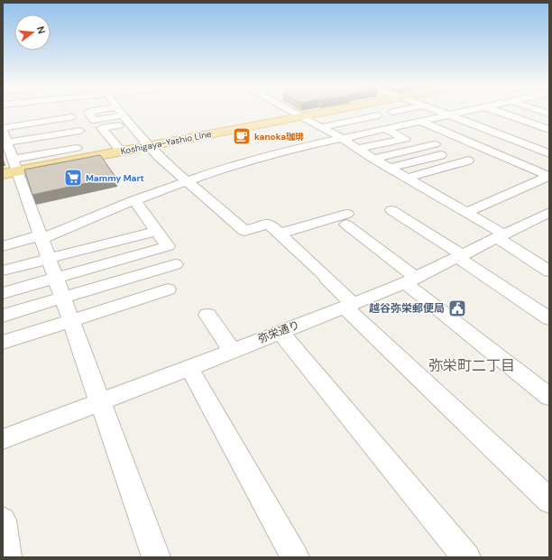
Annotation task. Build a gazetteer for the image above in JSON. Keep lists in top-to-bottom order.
{
  "streets": {
    "main road": ["Koshigaya-Yashio Line"],
    "street": ["弥栄通り"]
  },
  "districts": ["弥栄町二丁目"],
  "places": {
    "cafe": ["kanoka珈琲"],
    "supermarket": ["Mammy Mart"],
    "public building": ["越谷弥栄郵便局"]
  },
  "north": "right"
}
